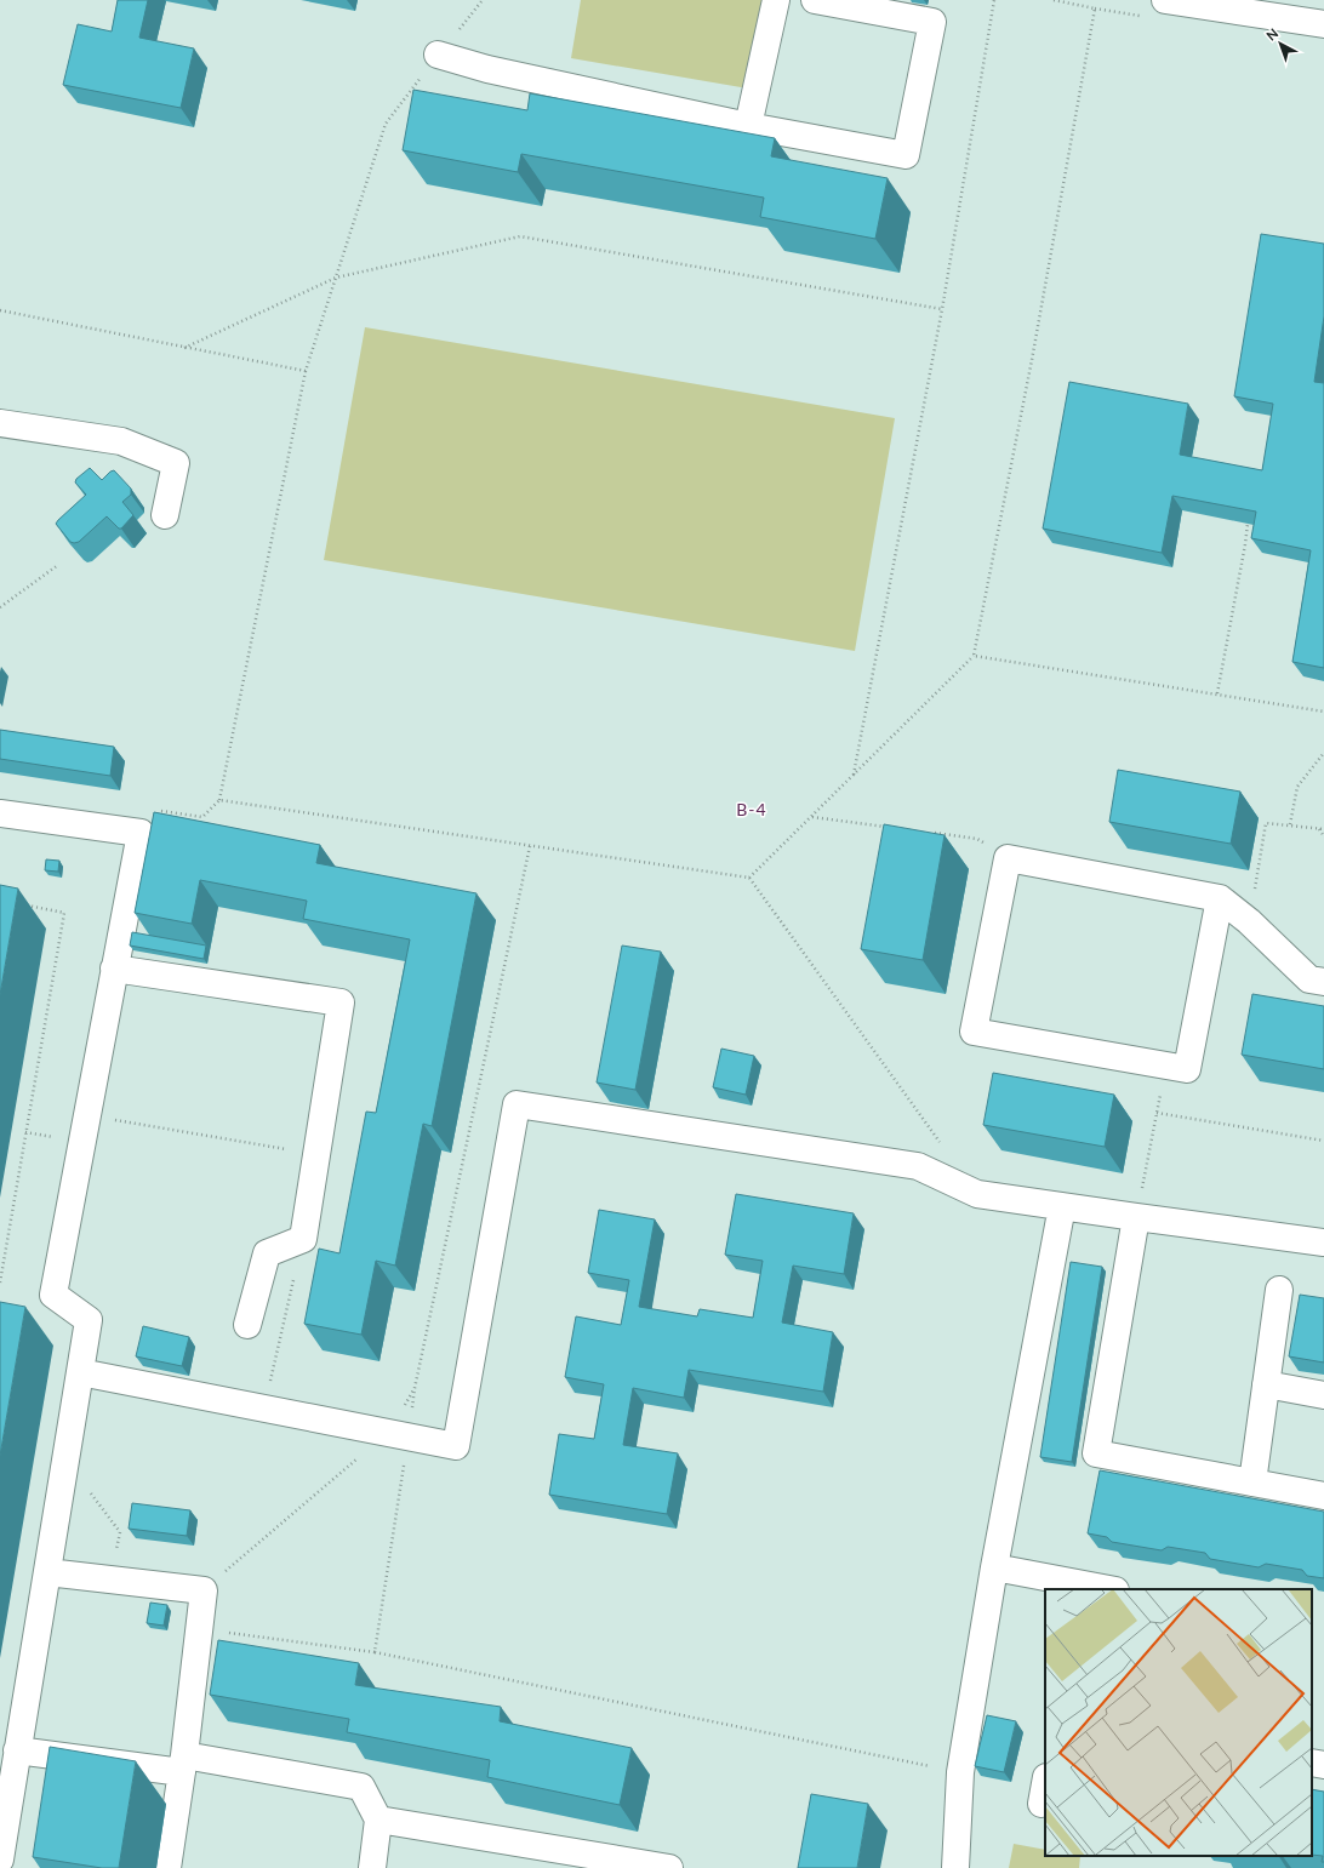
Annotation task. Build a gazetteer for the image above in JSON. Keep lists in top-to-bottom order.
{
  "districts": ["В-4"],
  "north": "top left"
}
